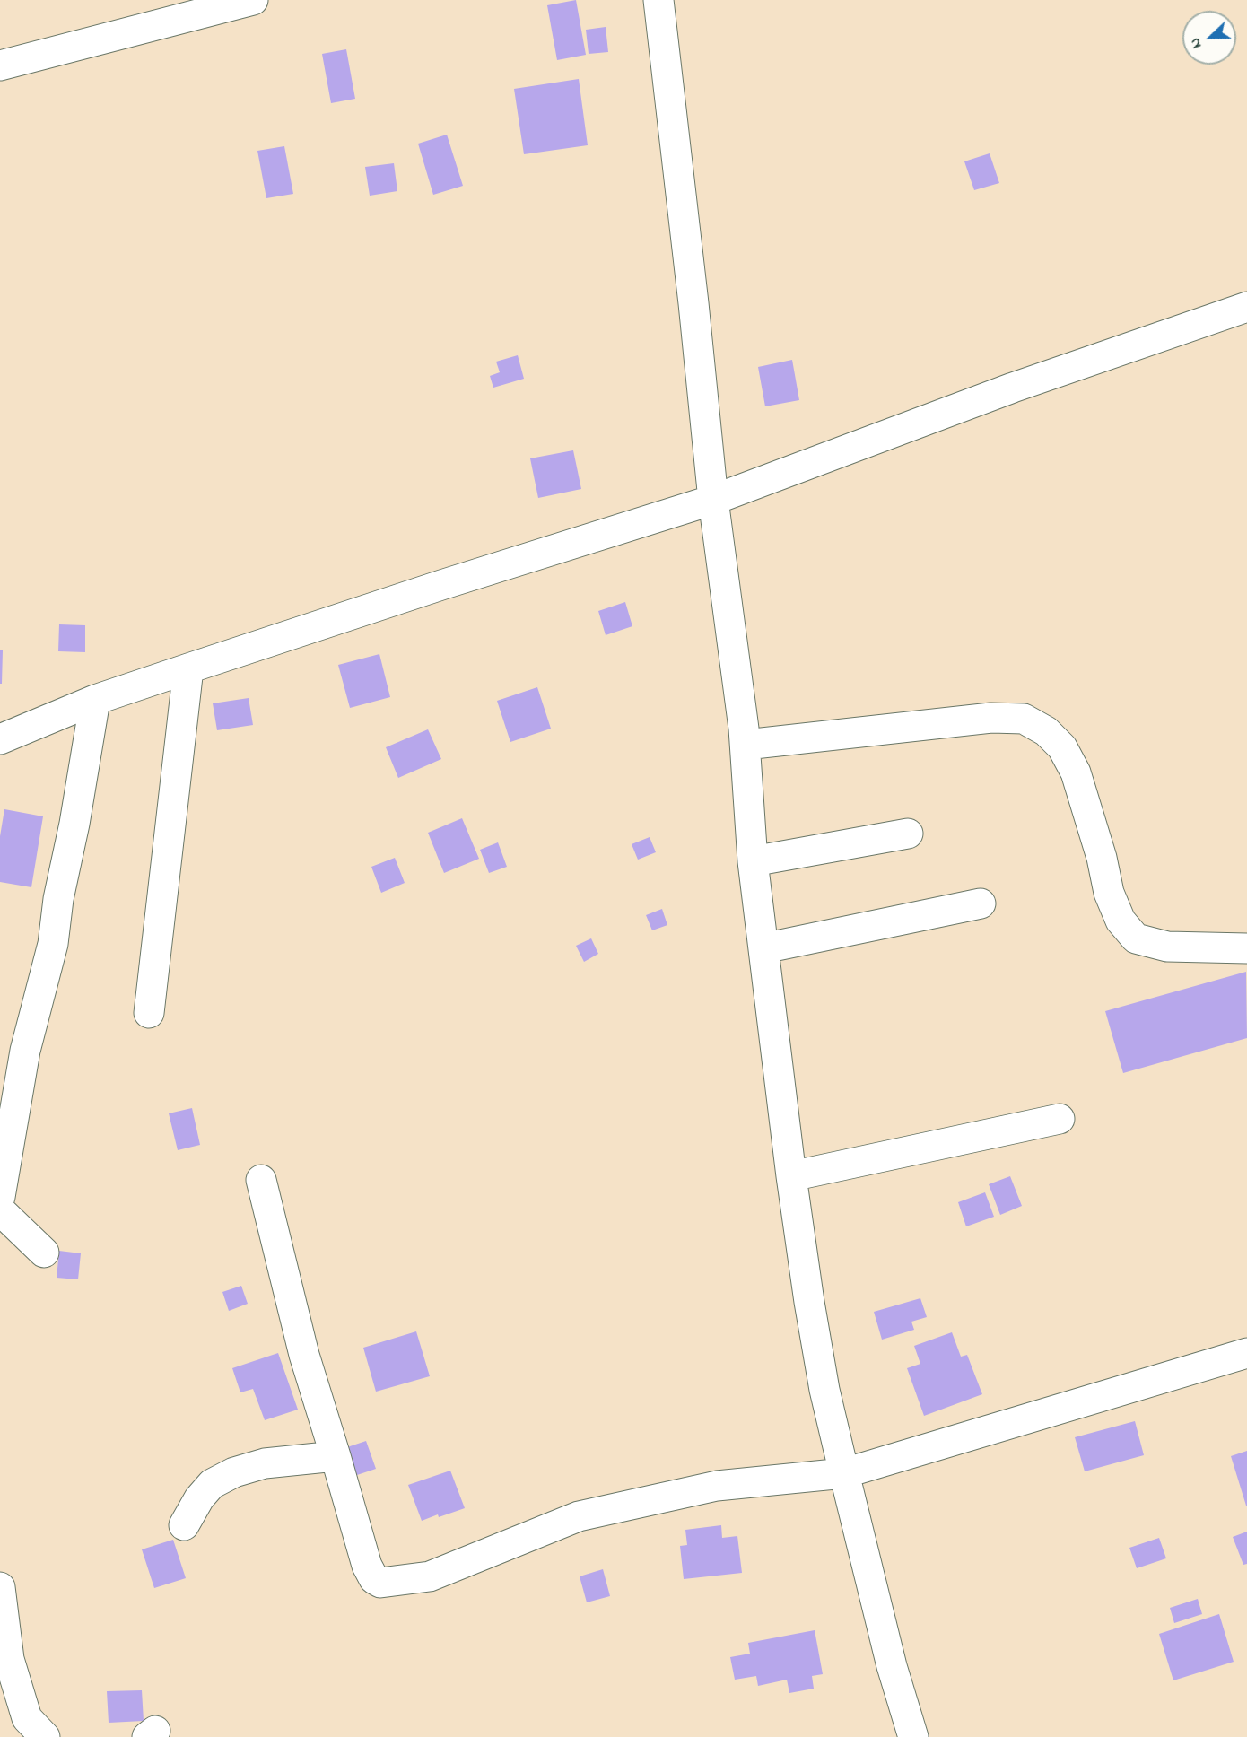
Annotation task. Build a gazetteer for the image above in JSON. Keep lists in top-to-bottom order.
{
  "north": "left"
}
